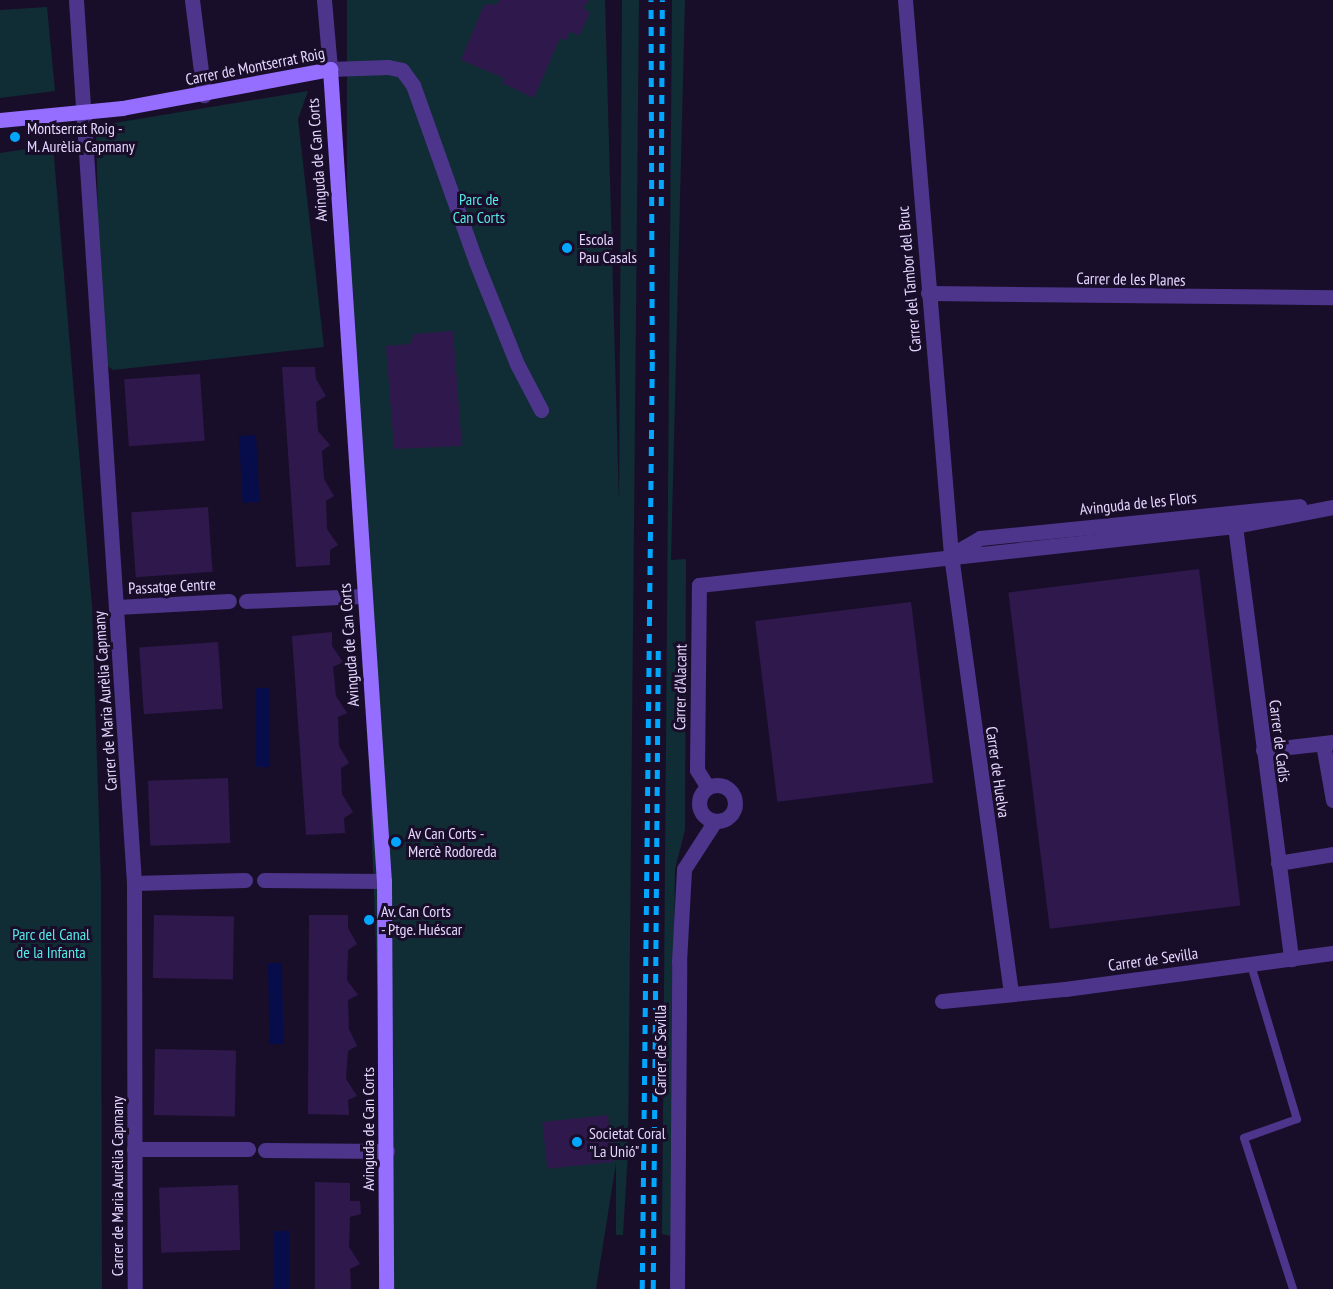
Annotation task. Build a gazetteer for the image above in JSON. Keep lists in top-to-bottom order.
{
  "streets": {
    "street": [
      "Carrer de Montserrat Roig",
      "Avinguda de Can Corts",
      "Carrer del Tambor del Bruc",
      "Carrer de les Planes",
      "Avinguda de les Flors",
      "Passatge Centre",
      "Carrer d'Alacant",
      "Carrer de Maria Aurèlia Capmany",
      "Carrer de Cadis",
      "Carrer de Huelva",
      "Carrer de Sevilla"
    ]
  },
  "crossings": [
    ["Carrer de Montserrat Roig", "Avinguda de Can Corts"],
    ["Carrer de Montserrat Roig", "Carrer de Maria Aurèlia Capmany"],
    ["Carrer del Tambor del Bruc", "Carrer de les Planes"],
    ["Carrer del Tambor del Bruc", "Avinguda de les Flors"],
    ["Carrer del Tambor del Bruc", "Carrer de Huelva"],
    ["Avinguda de les Flors", "Carrer d'Alacant"],
    ["Avinguda de les Flors", "Carrer de Cadis"],
    ["Avinguda de les Flors", "Carrer de Huelva"],
    ["Passatge Centre", "Carrer de Maria Aurèlia Capmany"],
    ["Carrer d'Alacant", "Carrer de Sevilla"],
    ["Carrer de Cadis", "Carrer de Sevilla"],
    ["Carrer de Huelva", "Carrer de Sevilla"]
  ],
  "parks": ["Parc de Can Corts", "Parc del Canal de la Infanta"],
  "places": [
    "Montserrat Roig - M. Aurèlia Capmany",
    "Escola Pau Casals",
    "Av Can Corts - Mercè Rodoreda",
    "Av. Can Corts - Ptge. Huéscar",
    "Societat Coral \"La Unió\""
  ]
}
